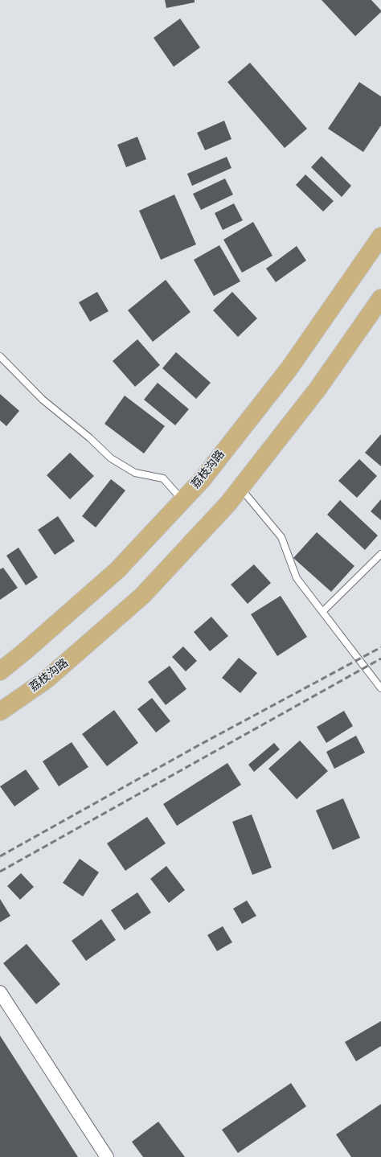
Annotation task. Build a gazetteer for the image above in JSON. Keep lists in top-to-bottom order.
{
  "streets": {
    "main road": ["荔枝沟路"]
  }
}
